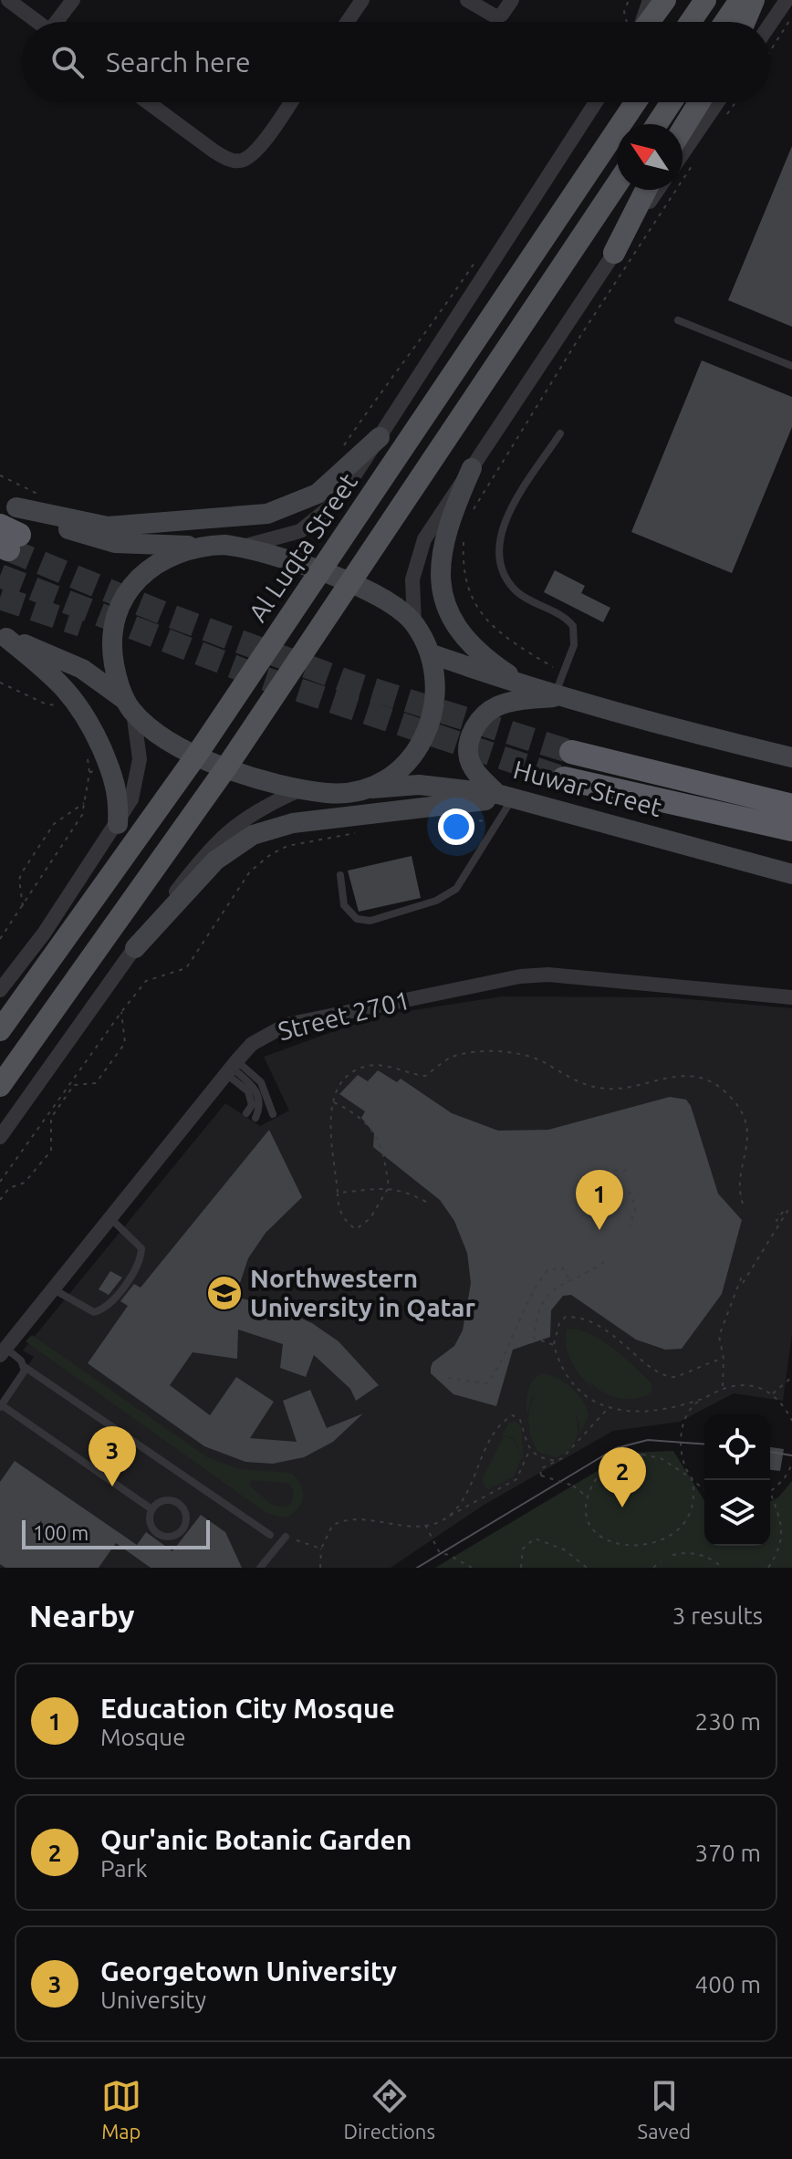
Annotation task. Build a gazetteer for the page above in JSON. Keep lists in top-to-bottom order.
{
  "streets": {
    "highway": ["Huwar Street"],
    "main road": ["Al Luqta Street"],
    "street": ["Street 2701"]
  },
  "crossings": [
    ["Al Luqta Street", "Huwar Street"]
  ],
  "places": {
    "school or university": ["Northwestern University in Qatar"]
  },
  "scale_bar": "100 m",
  "north": "top left",
  "page": {
    "search": "Search here",
    "pins": ["1", "3", "2"],
    "scale": "100 m",
    "heading": ["Nearby", "3 results"],
    "list": [
      {
        "mark": "1",
        "name": "Education City Mosque",
        "note": "Mosque",
        "value": "230 m"
      },
      {
        "mark": "2",
        "name": "Qur'anic Botanic Garden",
        "note": "Park",
        "value": "370 m"
      },
      {
        "mark": "3",
        "name": "Georgetown University",
        "note": "University",
        "value": "400 m"
      }
    ],
    "nav": ["Map", "Directions", "Saved"]
  }
}
